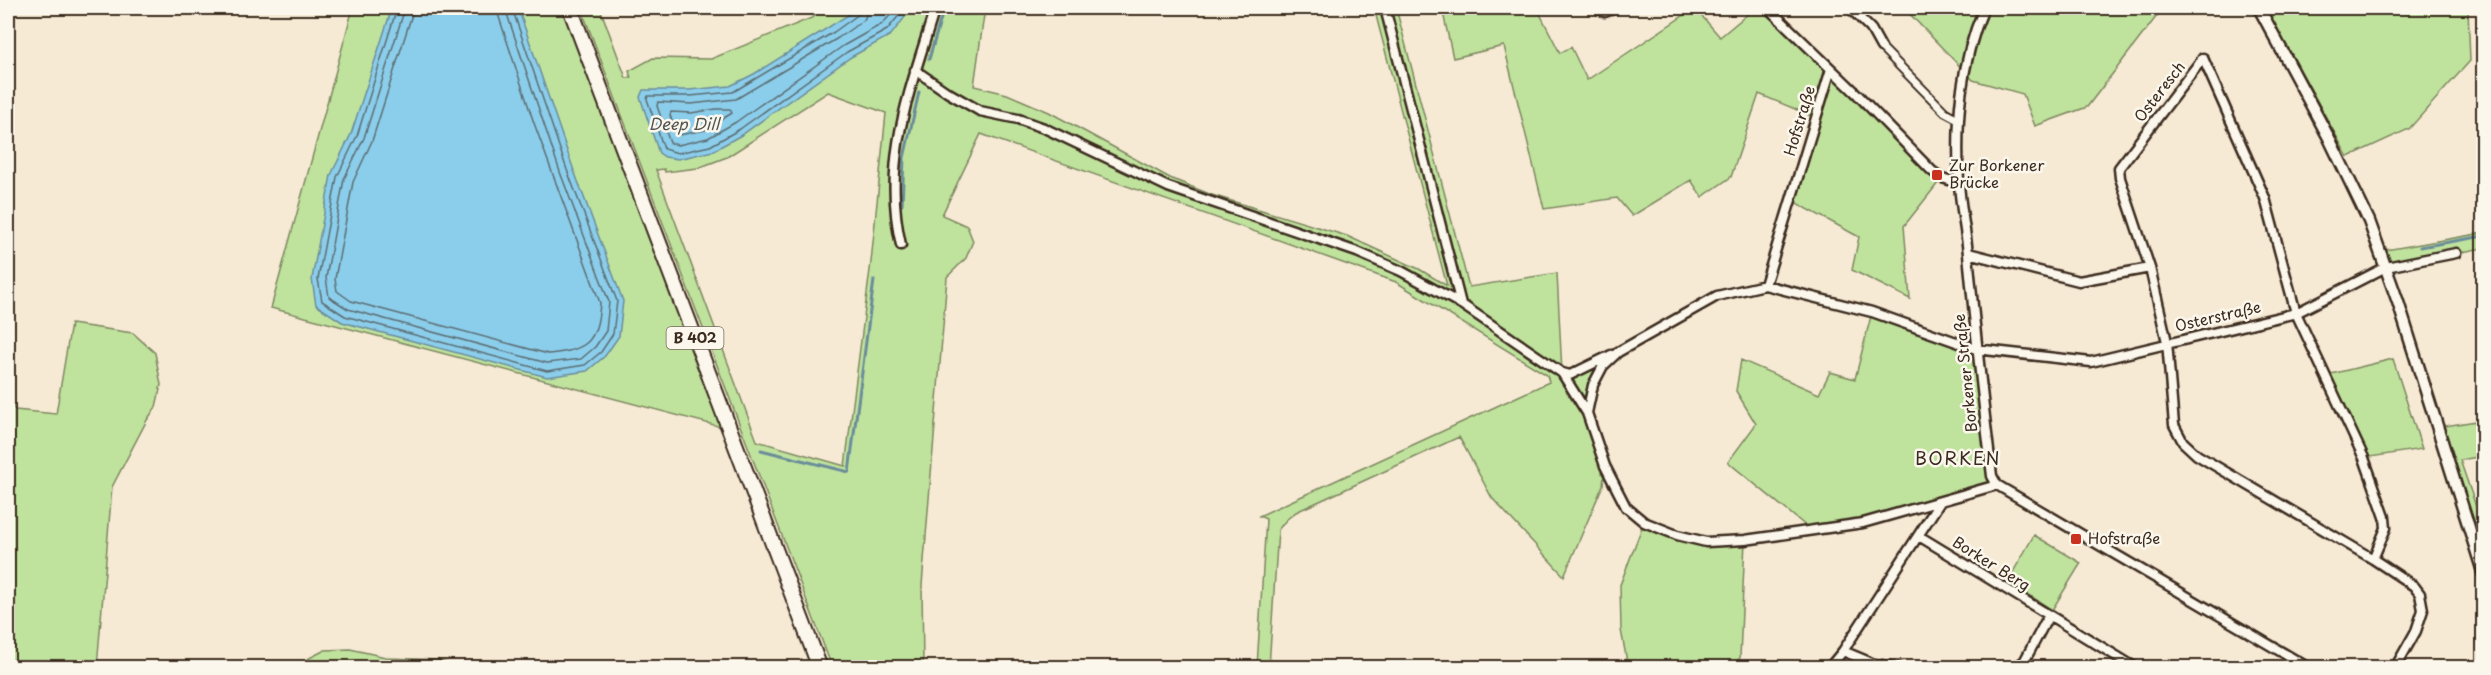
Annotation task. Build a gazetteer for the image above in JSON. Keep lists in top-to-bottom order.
{
  "streets": {
    "main road": ["B 402"],
    "street": [
      "Osteresch",
      "Hofstraße",
      "Osterstraße",
      "Borkener Straße",
      "Borker Berg"
    ]
  },
  "crossings": [
    ["Osteresch", "Osterstraße"],
    ["Osterstraße", "Borkener Straße"]
  ],
  "districts": ["BORKEN"],
  "water": ["Deep Dill"],
  "places": {
    "transit": ["Zur Borkener Brücke", "Hofstraße"]
  }
}
